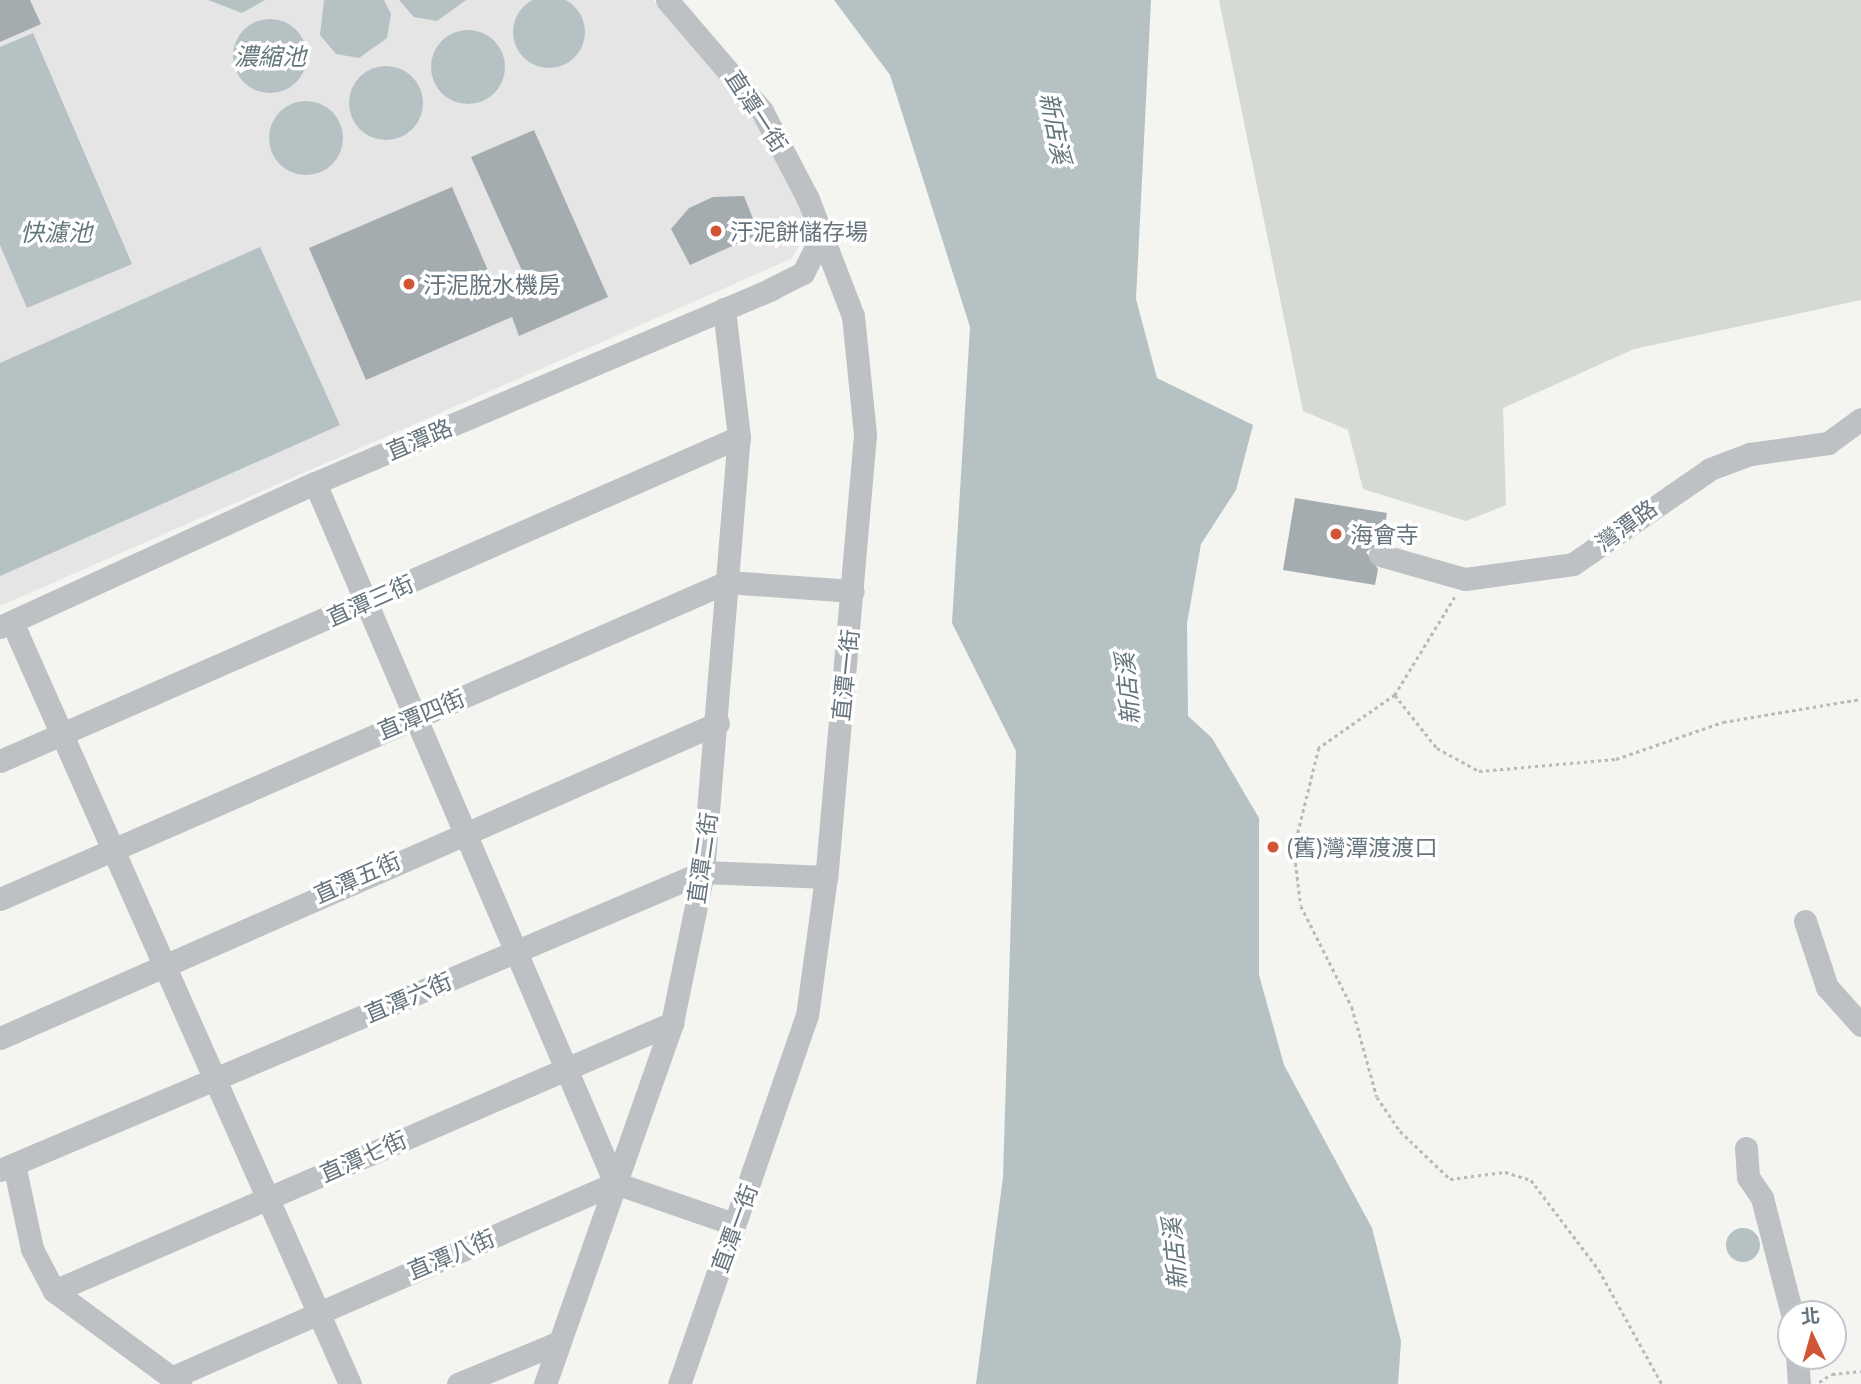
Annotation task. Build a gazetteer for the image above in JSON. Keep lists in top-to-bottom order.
{
  "streets": {
    "street": [
      "直潭一街",
      "直潭路",
      "灣潭路",
      "直潭三街",
      "直潭四街",
      "直潭二街",
      "直潭五街",
      "直潭六街",
      "直潭七街",
      "直潭八街"
    ]
  },
  "crossings": [
    ["直潭一街", "直潭路"],
    ["直潭一街", "直潭四街"],
    ["直潭一街", "直潭六街"],
    ["直潭路", "直潭二街"],
    ["直潭三街", "直潭二街"],
    ["直潭四街", "直潭二街"],
    ["直潭二街", "直潭五街"],
    ["直潭二街", "直潭六街"],
    ["直潭二街", "直潭七街"],
    ["直潭二街", "直潭八街"]
  ],
  "water": ["濃縮池", "新店溪", "快濾池"],
  "places": [
    "汙泥餅儲存場",
    "汙泥脫水機房",
    "海會寺",
    "(舊)灣潭渡渡口"
  ],
  "north": "top"
}
